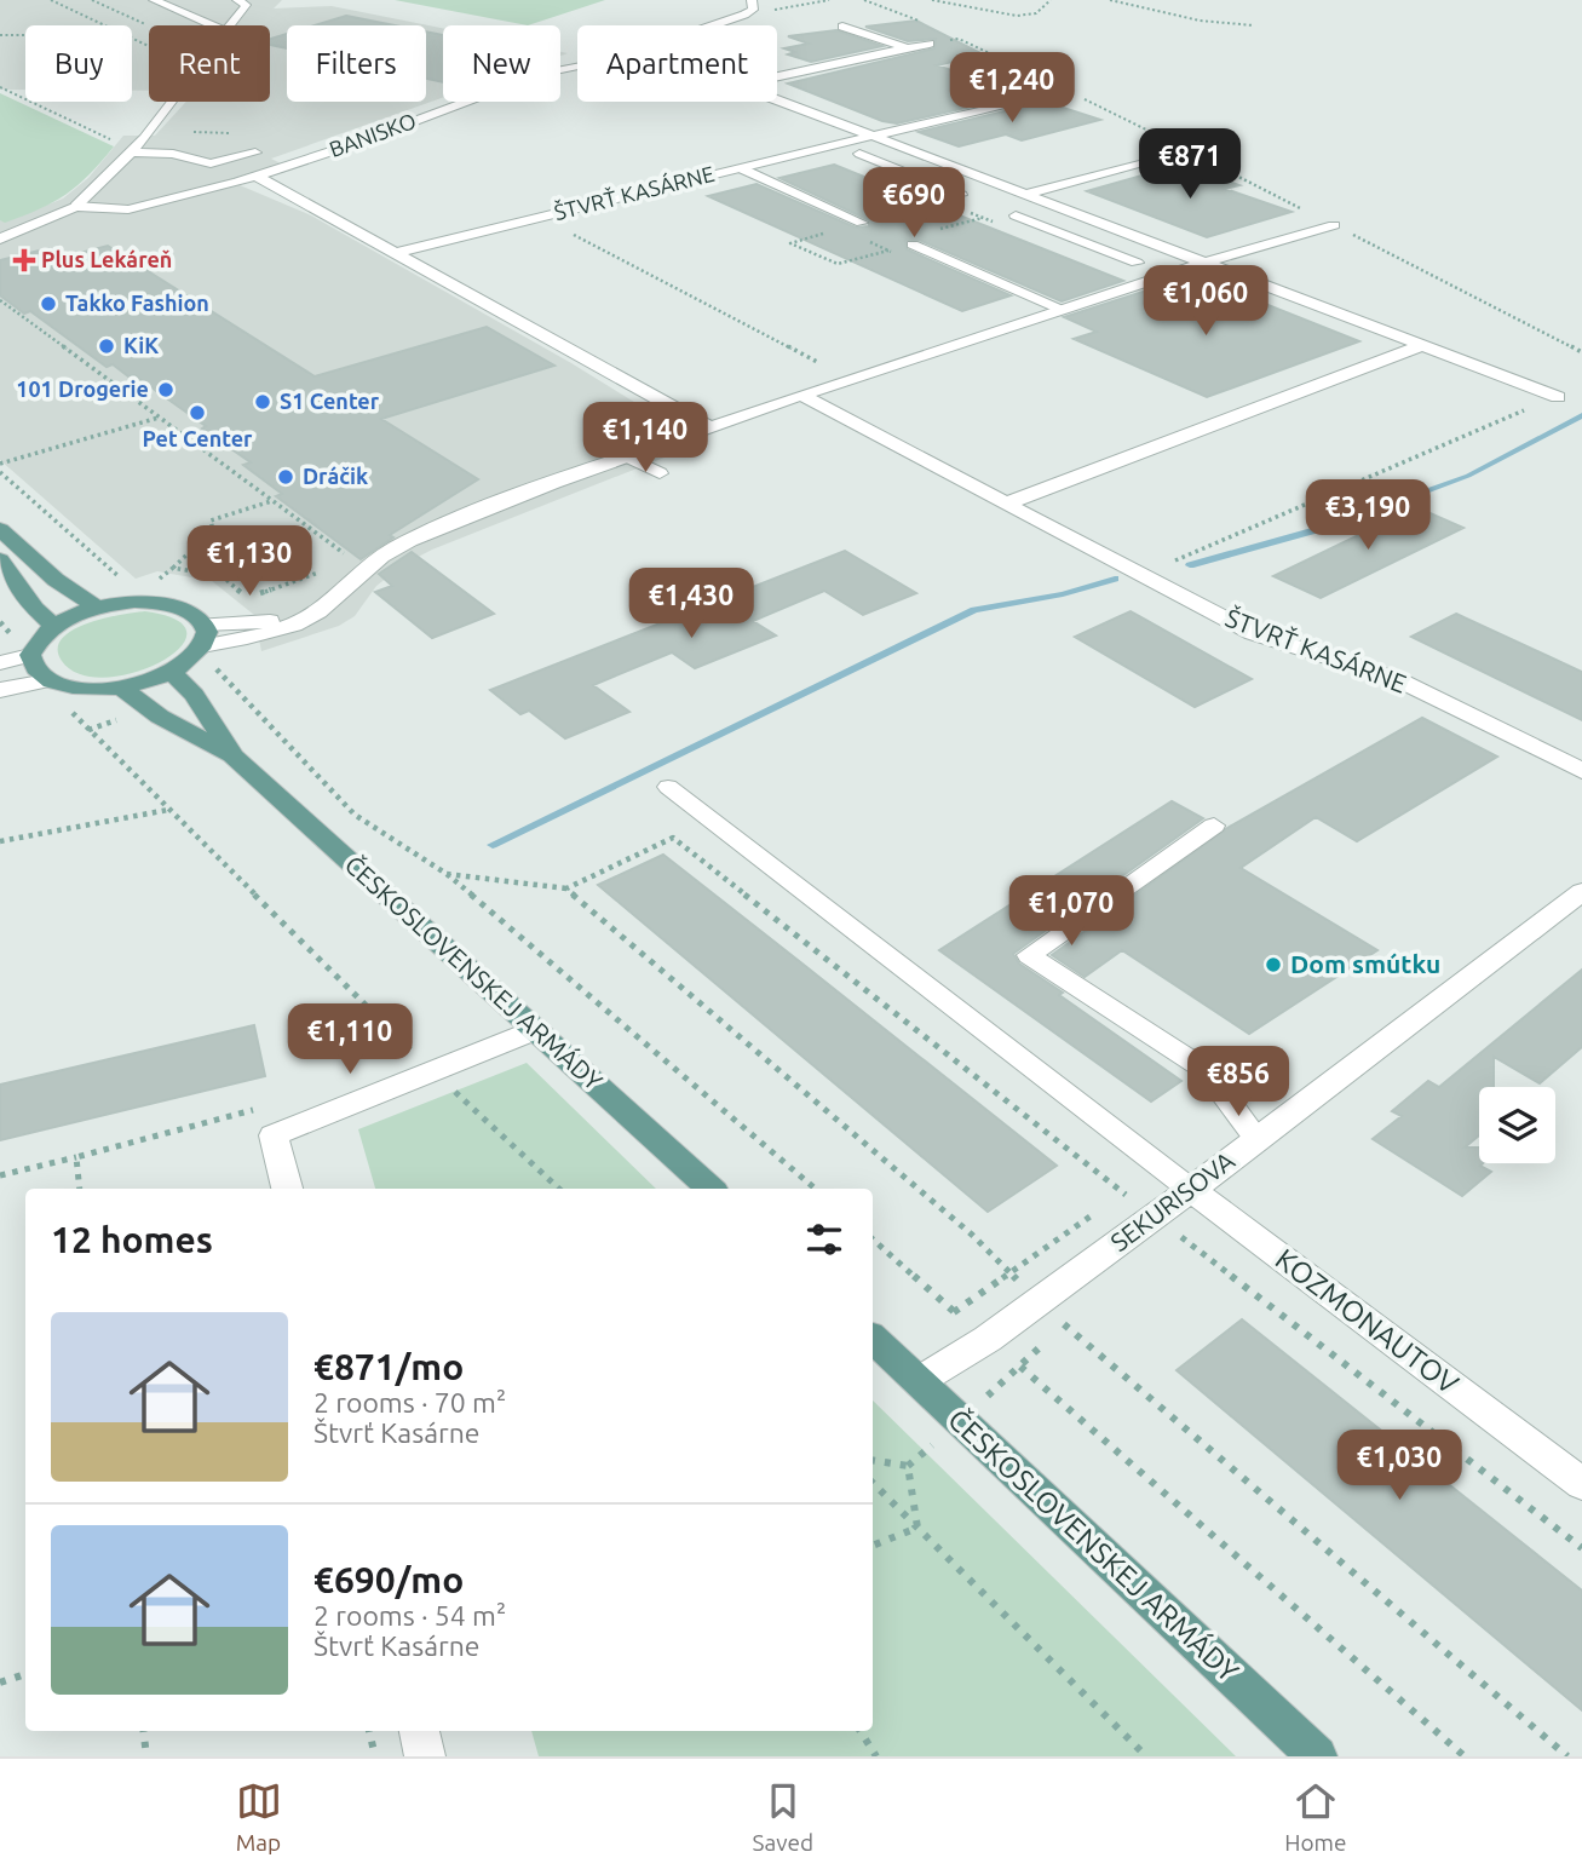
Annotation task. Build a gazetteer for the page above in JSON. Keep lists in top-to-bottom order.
{
  "streets": {
    "main road": ["ČESKOSLOVENSKEJ ARMÁDY"],
    "street": [
      "BANISKO",
      "ŠTVRŤ KASÁRNE",
      "SEKURISOVA",
      "KOZMONAUTOV"
    ]
  },
  "crossings": [
    ["ČESKOSLOVENSKEJ ARMÁDY", "SEKURISOVA"],
    ["SEKURISOVA", "KOZMONAUTOV"]
  ],
  "places": {
    "health": ["Plus Lekáreň"],
    "other": [
      "Takko Fashion",
      "KiK",
      "101 Drogerie",
      "S1 Center",
      "Pet Center",
      "Dráčik",
      "Dom smútku"
    ]
  },
  "page": {
    "chip": [
      "Buy",
      "Rent",
      "Filters",
      "New",
      "Apartment"
    ],
    "price": [
      "€1,240",
      "€871",
      "€690",
      "€1,060",
      "€1,140",
      "€3,190",
      "€1,130",
      "€1,430",
      "€1,070",
      "€1,110",
      "€856",
      "€1,030"
    ],
    "heading": "12 homes",
    "list": [
      {
        "name": "€871/mo",
        "note": "2 rooms · 70 m² · Štvrť Kasárne"
      },
      {
        "name": "€690/mo",
        "note": "2 rooms · 54 m² · Štvrť Kasárne"
      }
    ],
    "tabs": ["Map", "Saved", "Home"]
  }
}
